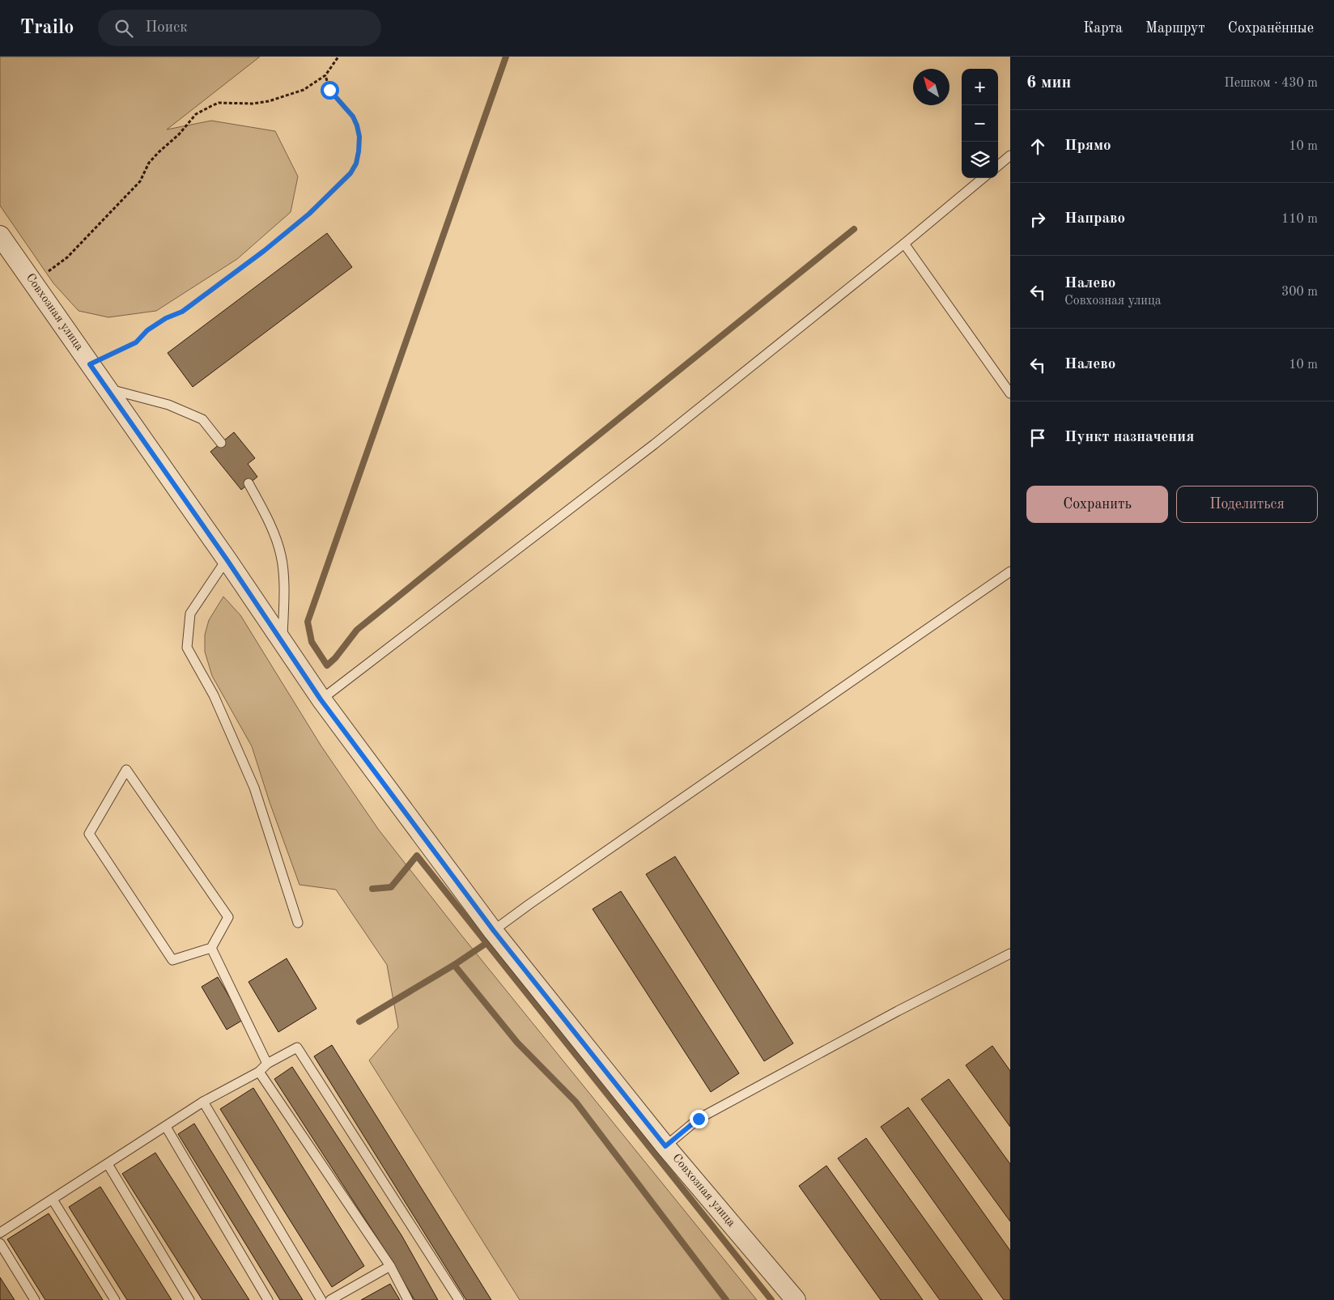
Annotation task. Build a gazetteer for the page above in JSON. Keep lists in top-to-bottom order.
{
  "streets": {
    "street": ["Совхозная улица"]
  },
  "north": "top left",
  "page": {
    "header": "Trailo",
    "search": "Поиск",
    "nav": ["Карта", "Маршрут", "Сохранённые"],
    "heading": ["6 мин", "Пешком · 430 m"],
    "map_buttons": ["+", "−"],
    "list": [
      ["Прямо", "10 m"],
      ["Направо", "110 m"],
      ["Налево", "Совхозная улица", "300 m"],
      ["Налево", "10 m"],
      "Пункт назначения"
    ],
    "buttons": ["Сохранить", "Поделиться"]
  }
}
